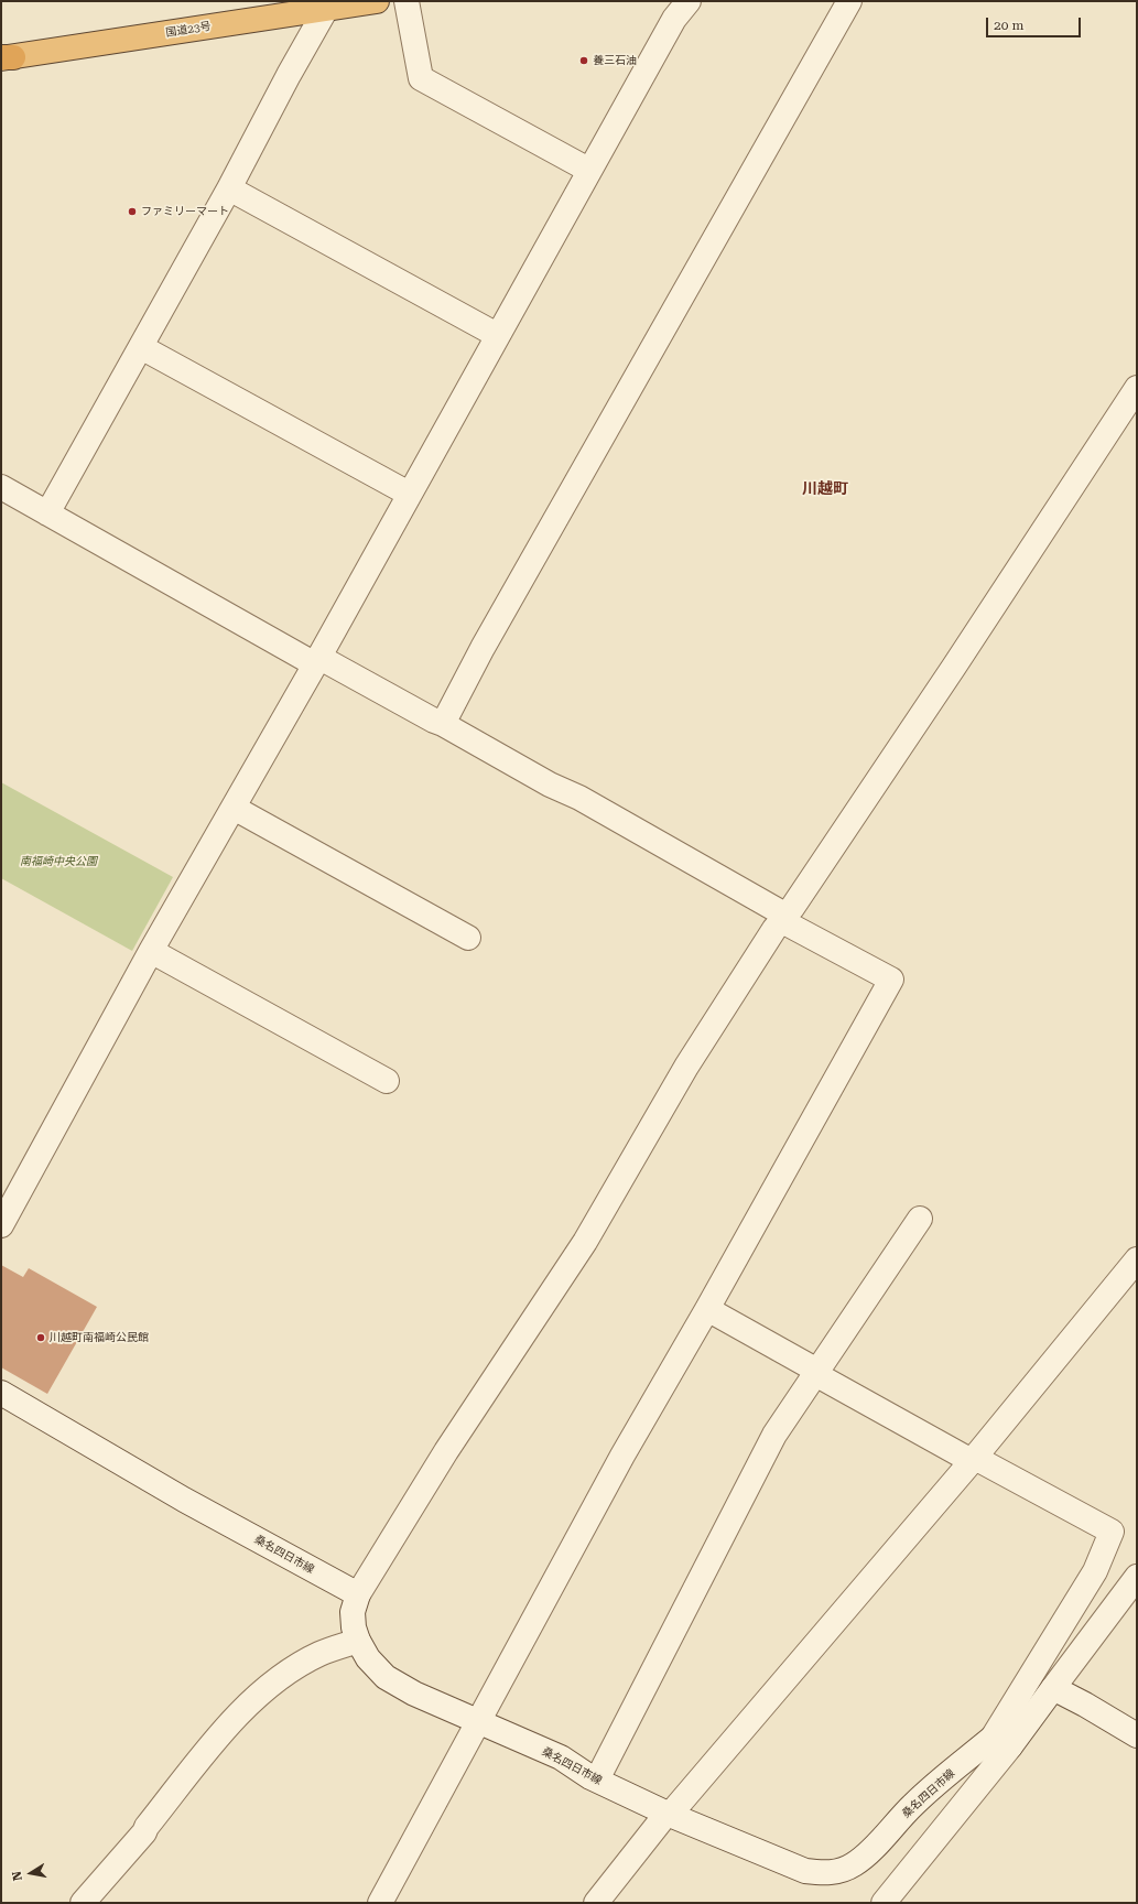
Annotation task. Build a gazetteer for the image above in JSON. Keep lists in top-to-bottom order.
{
  "streets": {
    "highway": ["国道23号"],
    "street": ["桑名四日市線"]
  },
  "districts": ["川越町"],
  "parks": ["南福崎中央公園"],
  "places": ["養三石油", "ファミリーマート", "川越町南福崎公民館"],
  "scale_bar": "20 m",
  "north": "left"
}
